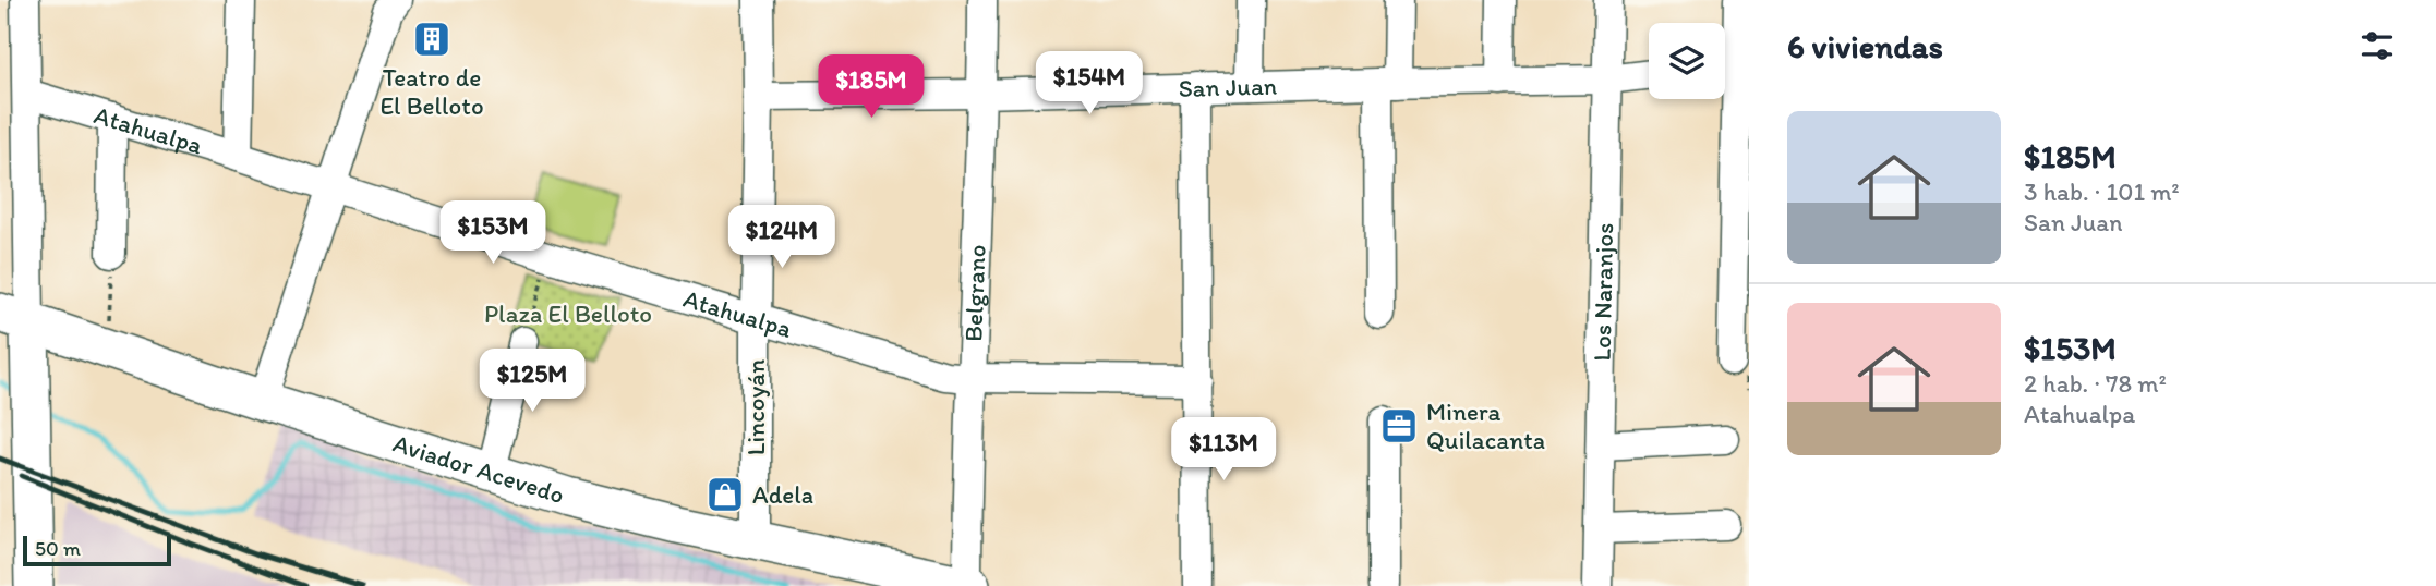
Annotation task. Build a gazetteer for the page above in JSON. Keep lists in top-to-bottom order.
{
  "streets": {
    "main road": ["Aviador Acevedo"],
    "street": [
      "San Juan",
      "Atahualpa",
      "Belgrano",
      "Los Naranjos",
      "Lincoyán"
    ]
  },
  "crossings": [
    ["San Juan", "Belgrano"],
    ["San Juan", "Los Naranjos"],
    ["San Juan", "Lincoyán"],
    ["Atahualpa", "Belgrano"],
    ["Atahualpa", "Lincoyán"],
    ["Belgrano", "Aviador Acevedo"],
    ["Lincoyán", "Aviador Acevedo"]
  ],
  "parks": ["Plaza El Belloto"],
  "places": {
    "building": ["Teatro de El Belloto"],
    "office": ["Minera Quilacanta"],
    "shop": ["Adela"]
  },
  "scale_bar": "50 m",
  "page": {
    "heading": "6 viviendas",
    "price": [
      "$154M",
      "$185M",
      "$153M",
      "$124M",
      "$125M",
      "$113M"
    ],
    "list": [
      {
        "name": "$185M",
        "note": "3 hab. · 101 m² · San Juan"
      },
      {
        "name": "$153M",
        "note": "2 hab. · 78 m² · Atahualpa"
      }
    ],
    "scale": "50 m"
  }
}
